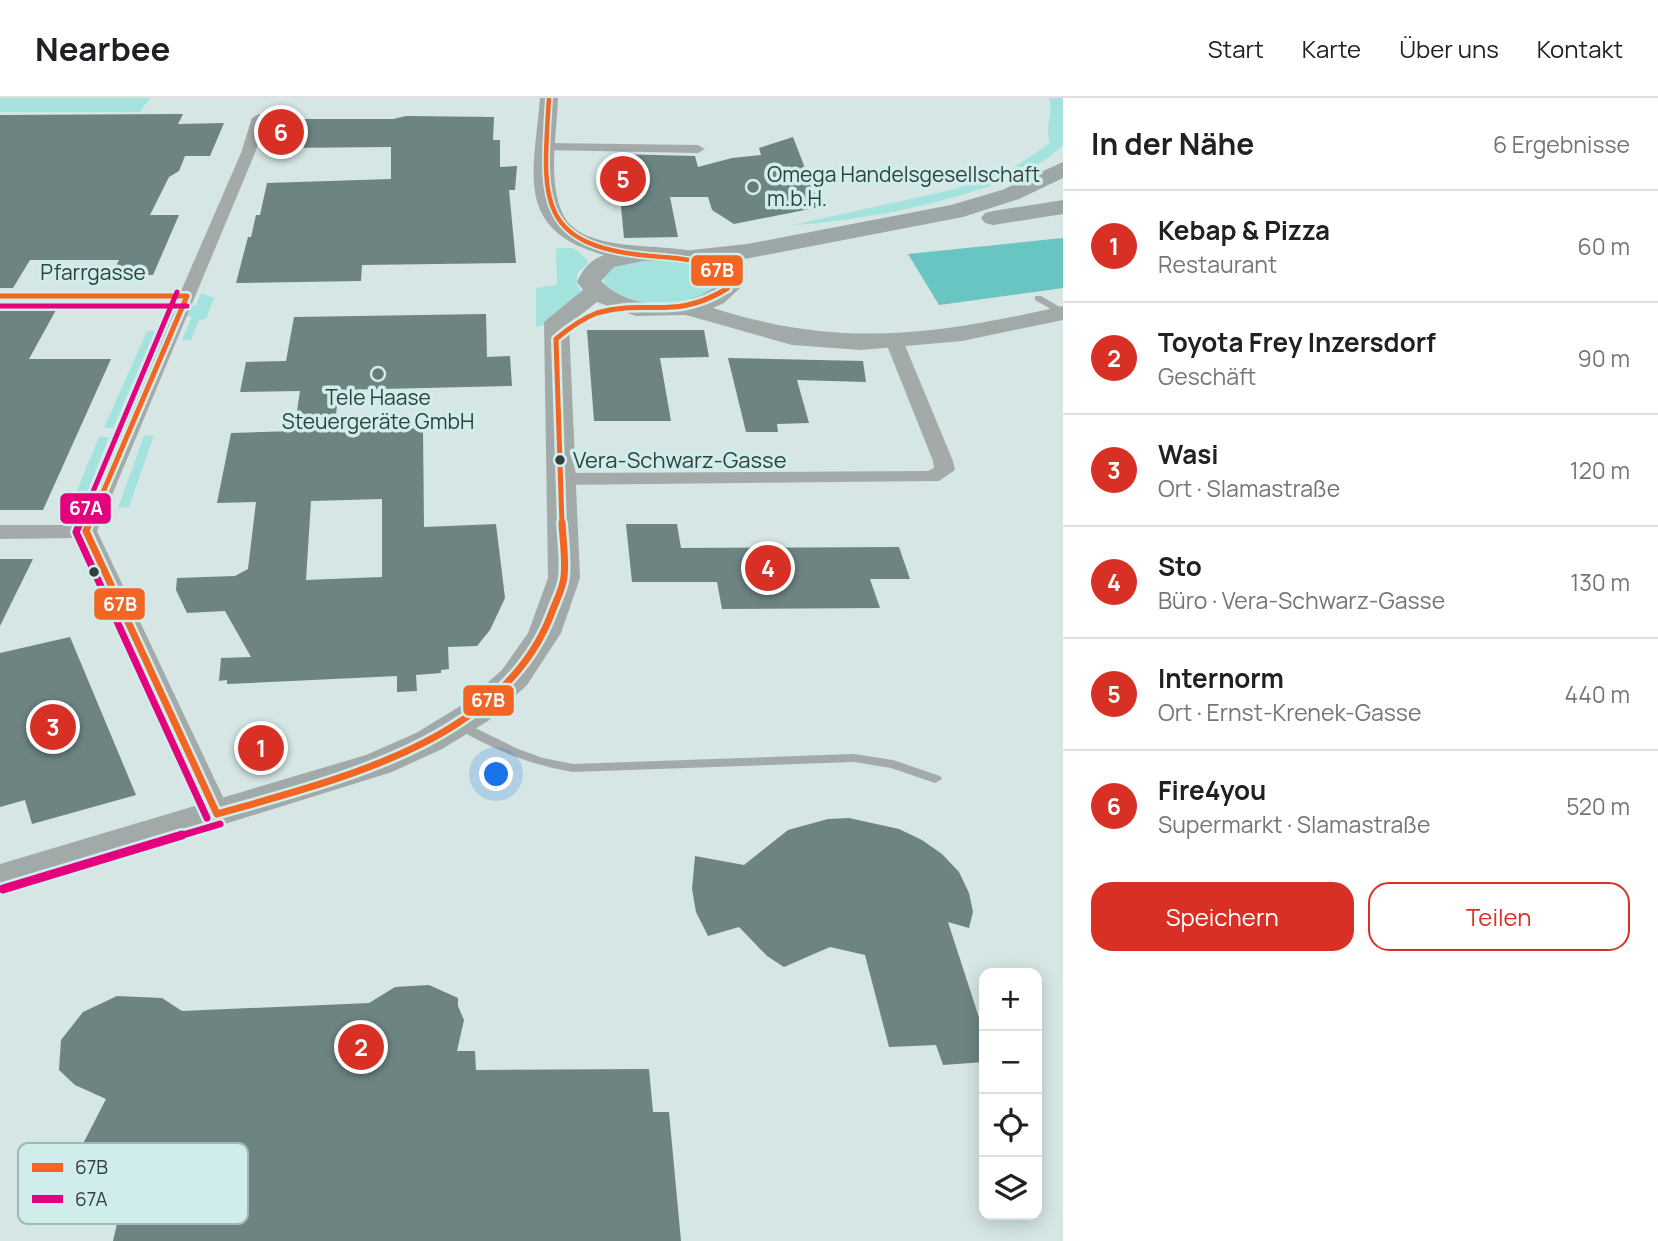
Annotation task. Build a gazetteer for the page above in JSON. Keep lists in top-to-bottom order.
{
  "streets": {
    "street": ["Pfarrgasse"]
  },
  "places": ["Omega Handelsgesellschaft m.b.H.", "Tele Haase Steuergeräte GmbH", "Vera-Schwarz-Gasse"],
  "lines": ["transit line 67B", "transit line 67A"],
  "legend": ["67B", "67A"],
  "page": {
    "header": "Nearbee",
    "nav": [
      "Start",
      "Karte",
      "Über uns",
      "Kontakt"
    ],
    "heading": ["In der Nähe", "6 Ergebnisse"],
    "pins": [
      "6",
      "5",
      "4",
      "3",
      "1",
      "2"
    ],
    "list": [
      {
        "mark": "1",
        "name": "Kebap & Pizza",
        "note": "Restaurant",
        "value": "60 m"
      },
      {
        "mark": "2",
        "name": "Toyota Frey Inzersdorf",
        "note": "Geschäft",
        "value": "90 m"
      },
      {
        "mark": "3",
        "name": "Wasi",
        "note": "Ort · Slamastraße",
        "value": "120 m"
      },
      {
        "mark": "4",
        "name": "Sto",
        "note": "Büro · Vera-Schwarz-Gasse",
        "value": "130 m"
      },
      {
        "mark": "5",
        "name": "Internorm",
        "note": "Ort · Ernst-Krenek-Gasse",
        "value": "440 m"
      },
      {
        "mark": "6",
        "name": "Fire4you",
        "note": "Supermarkt · Slamastraße",
        "value": "520 m"
      }
    ],
    "buttons": ["Speichern", "Teilen"],
    "map_buttons": ["+", "−"]
  }
}
